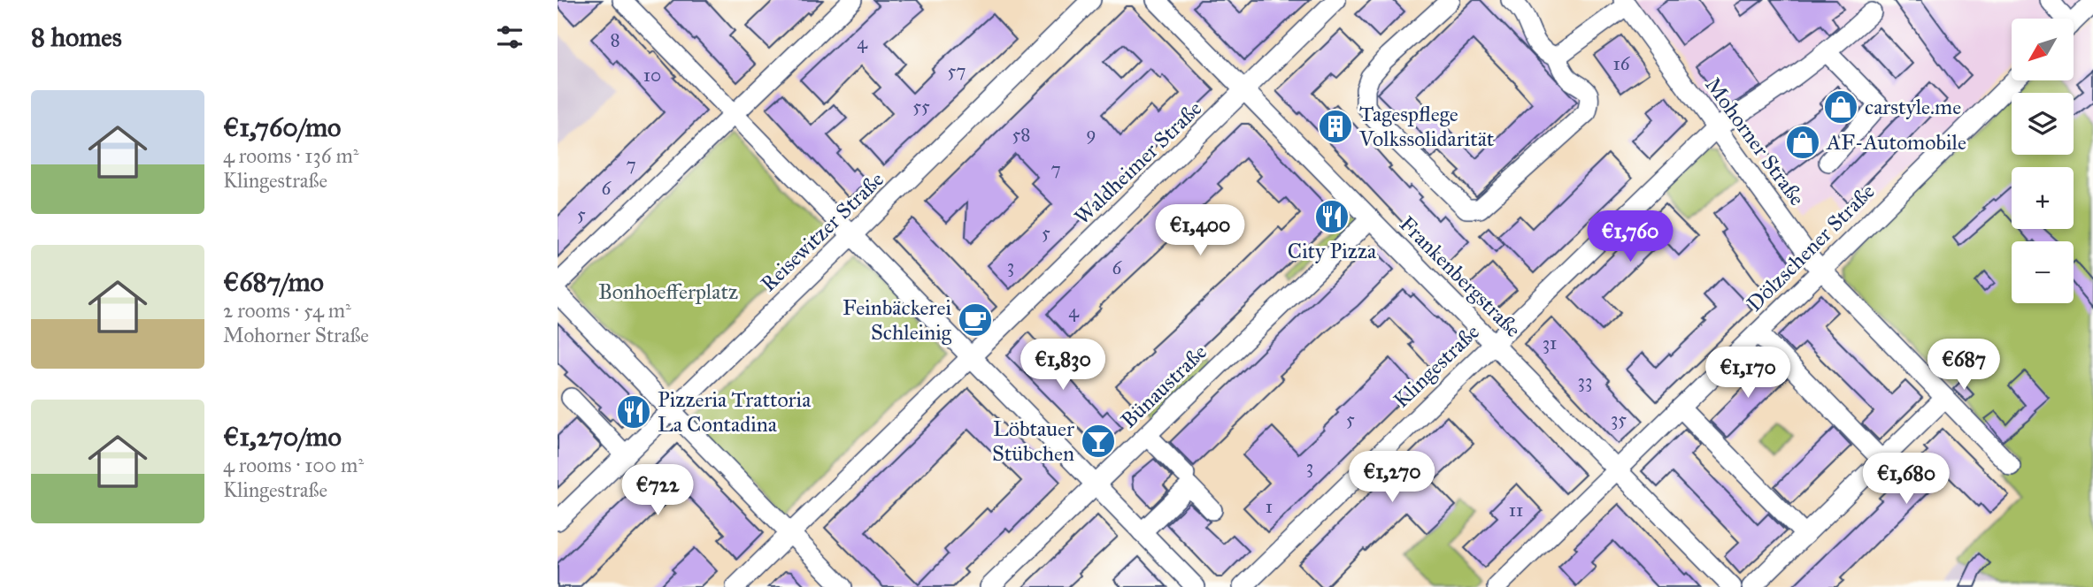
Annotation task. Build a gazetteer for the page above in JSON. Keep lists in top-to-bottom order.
{
  "streets": {
    "street": [
      "Mohorner Straße",
      "Waldheimer Straße",
      "Reisewitzer Straße",
      "Dölzschener Straße",
      "Frankenbergstraße",
      "Klingestraße",
      "Bünaustraße"
    ]
  },
  "crossings": [
    ["Mohorner Straße", "Dölzschener Straße"],
    ["Mohorner Straße", "Klingestraße"],
    ["Waldheimer Straße", "Frankenbergstraße"],
    ["Dölzschener Straße", "Frankenbergstraße"],
    ["Frankenbergstraße", "Klingestraße"],
    ["Frankenbergstraße", "Bünaustraße"]
  ],
  "parks": ["Bonhoefferplatz"],
  "places": {
    "shop": ["carstyle.me", "AF-Automobile"],
    "building": ["Tagespflege Volkssolidarität"],
    "restaurant": ["City Pizza", "Pizzeria Trattoria La Contadina"],
    "cafe": ["Feinbäckerei Schleinig"],
    "bar": ["Löbtauer Stübchen"]
  },
  "house_numbers": [
    "8",
    "4",
    "16",
    "57",
    "10",
    "55",
    "9",
    "58",
    "7",
    "7",
    "6",
    "5",
    "5",
    "3",
    "6",
    "4",
    "31",
    "33",
    "5",
    "35",
    "3",
    "1",
    "11"
  ],
  "north": "bottom left",
  "page": {
    "heading": "8 homes",
    "map_buttons": ["+", "−"],
    "list": [
      {
        "name": "€1,760/mo",
        "note": "4 rooms · 136 m² · Klingestraße"
      },
      {
        "name": "€687/mo",
        "note": "2 rooms · 54 m² · Mohorner Straße"
      },
      {
        "name": "€1,270/mo",
        "note": "4 rooms · 100 m² · Klingestraße"
      }
    ],
    "price": [
      "€1,400",
      "€1,760",
      "€1,830",
      "€687",
      "€1,170",
      "€1,270",
      "€1,680",
      "€722"
    ]
  }
}
